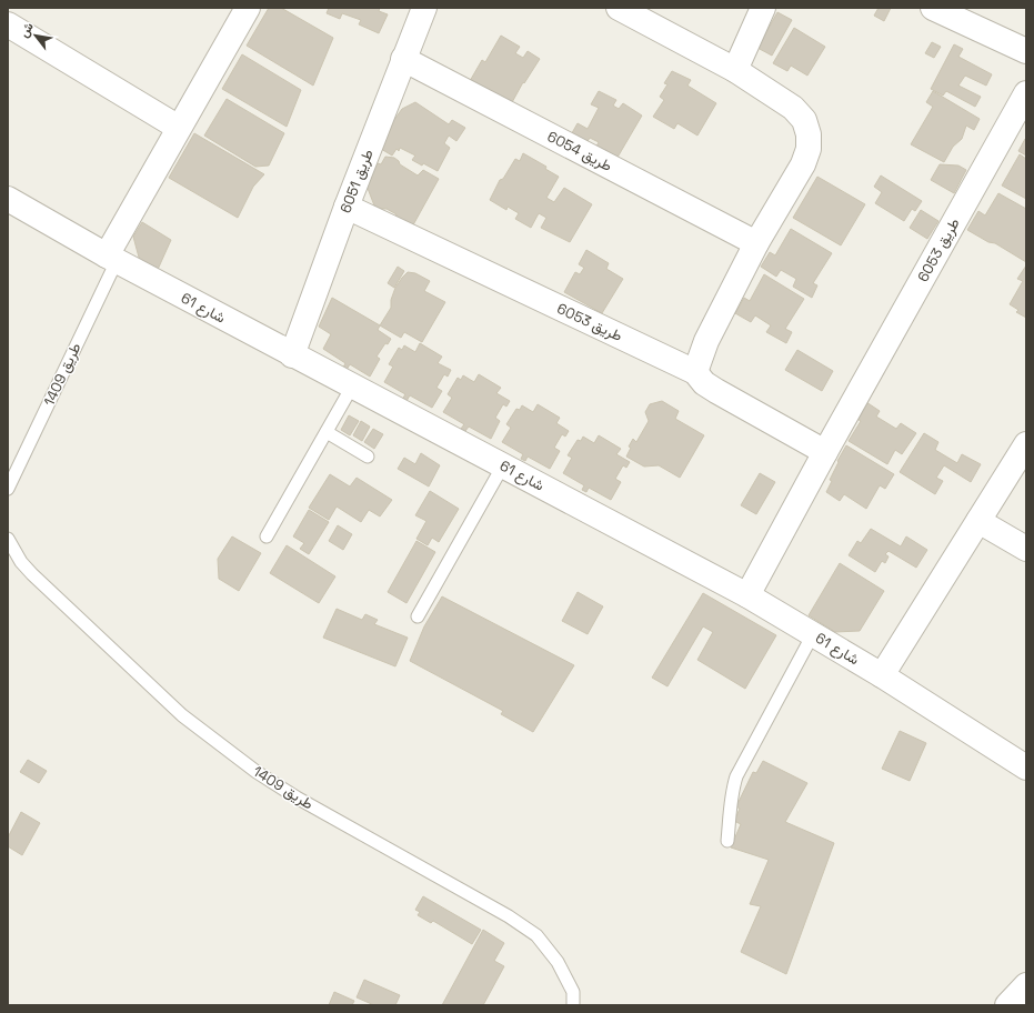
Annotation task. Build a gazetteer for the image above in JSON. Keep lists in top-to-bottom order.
{
  "streets": {
    "street": [
      "طريق 6054",
      "طريق 6051",
      "طريق 6053",
      "شارع 61"
    ],
    "lane": ["طريق 1409"]
  },
  "crossings": [
    ["طريق 6054", "طريق 6051"],
    ["طريق 6051", "طريق 6053"],
    ["طريق 6051", "شارع 61"],
    ["طريق 6053", "شارع 61"],
    ["شارع 61", "طريق 1409"]
  ],
  "north": "top left"
}
